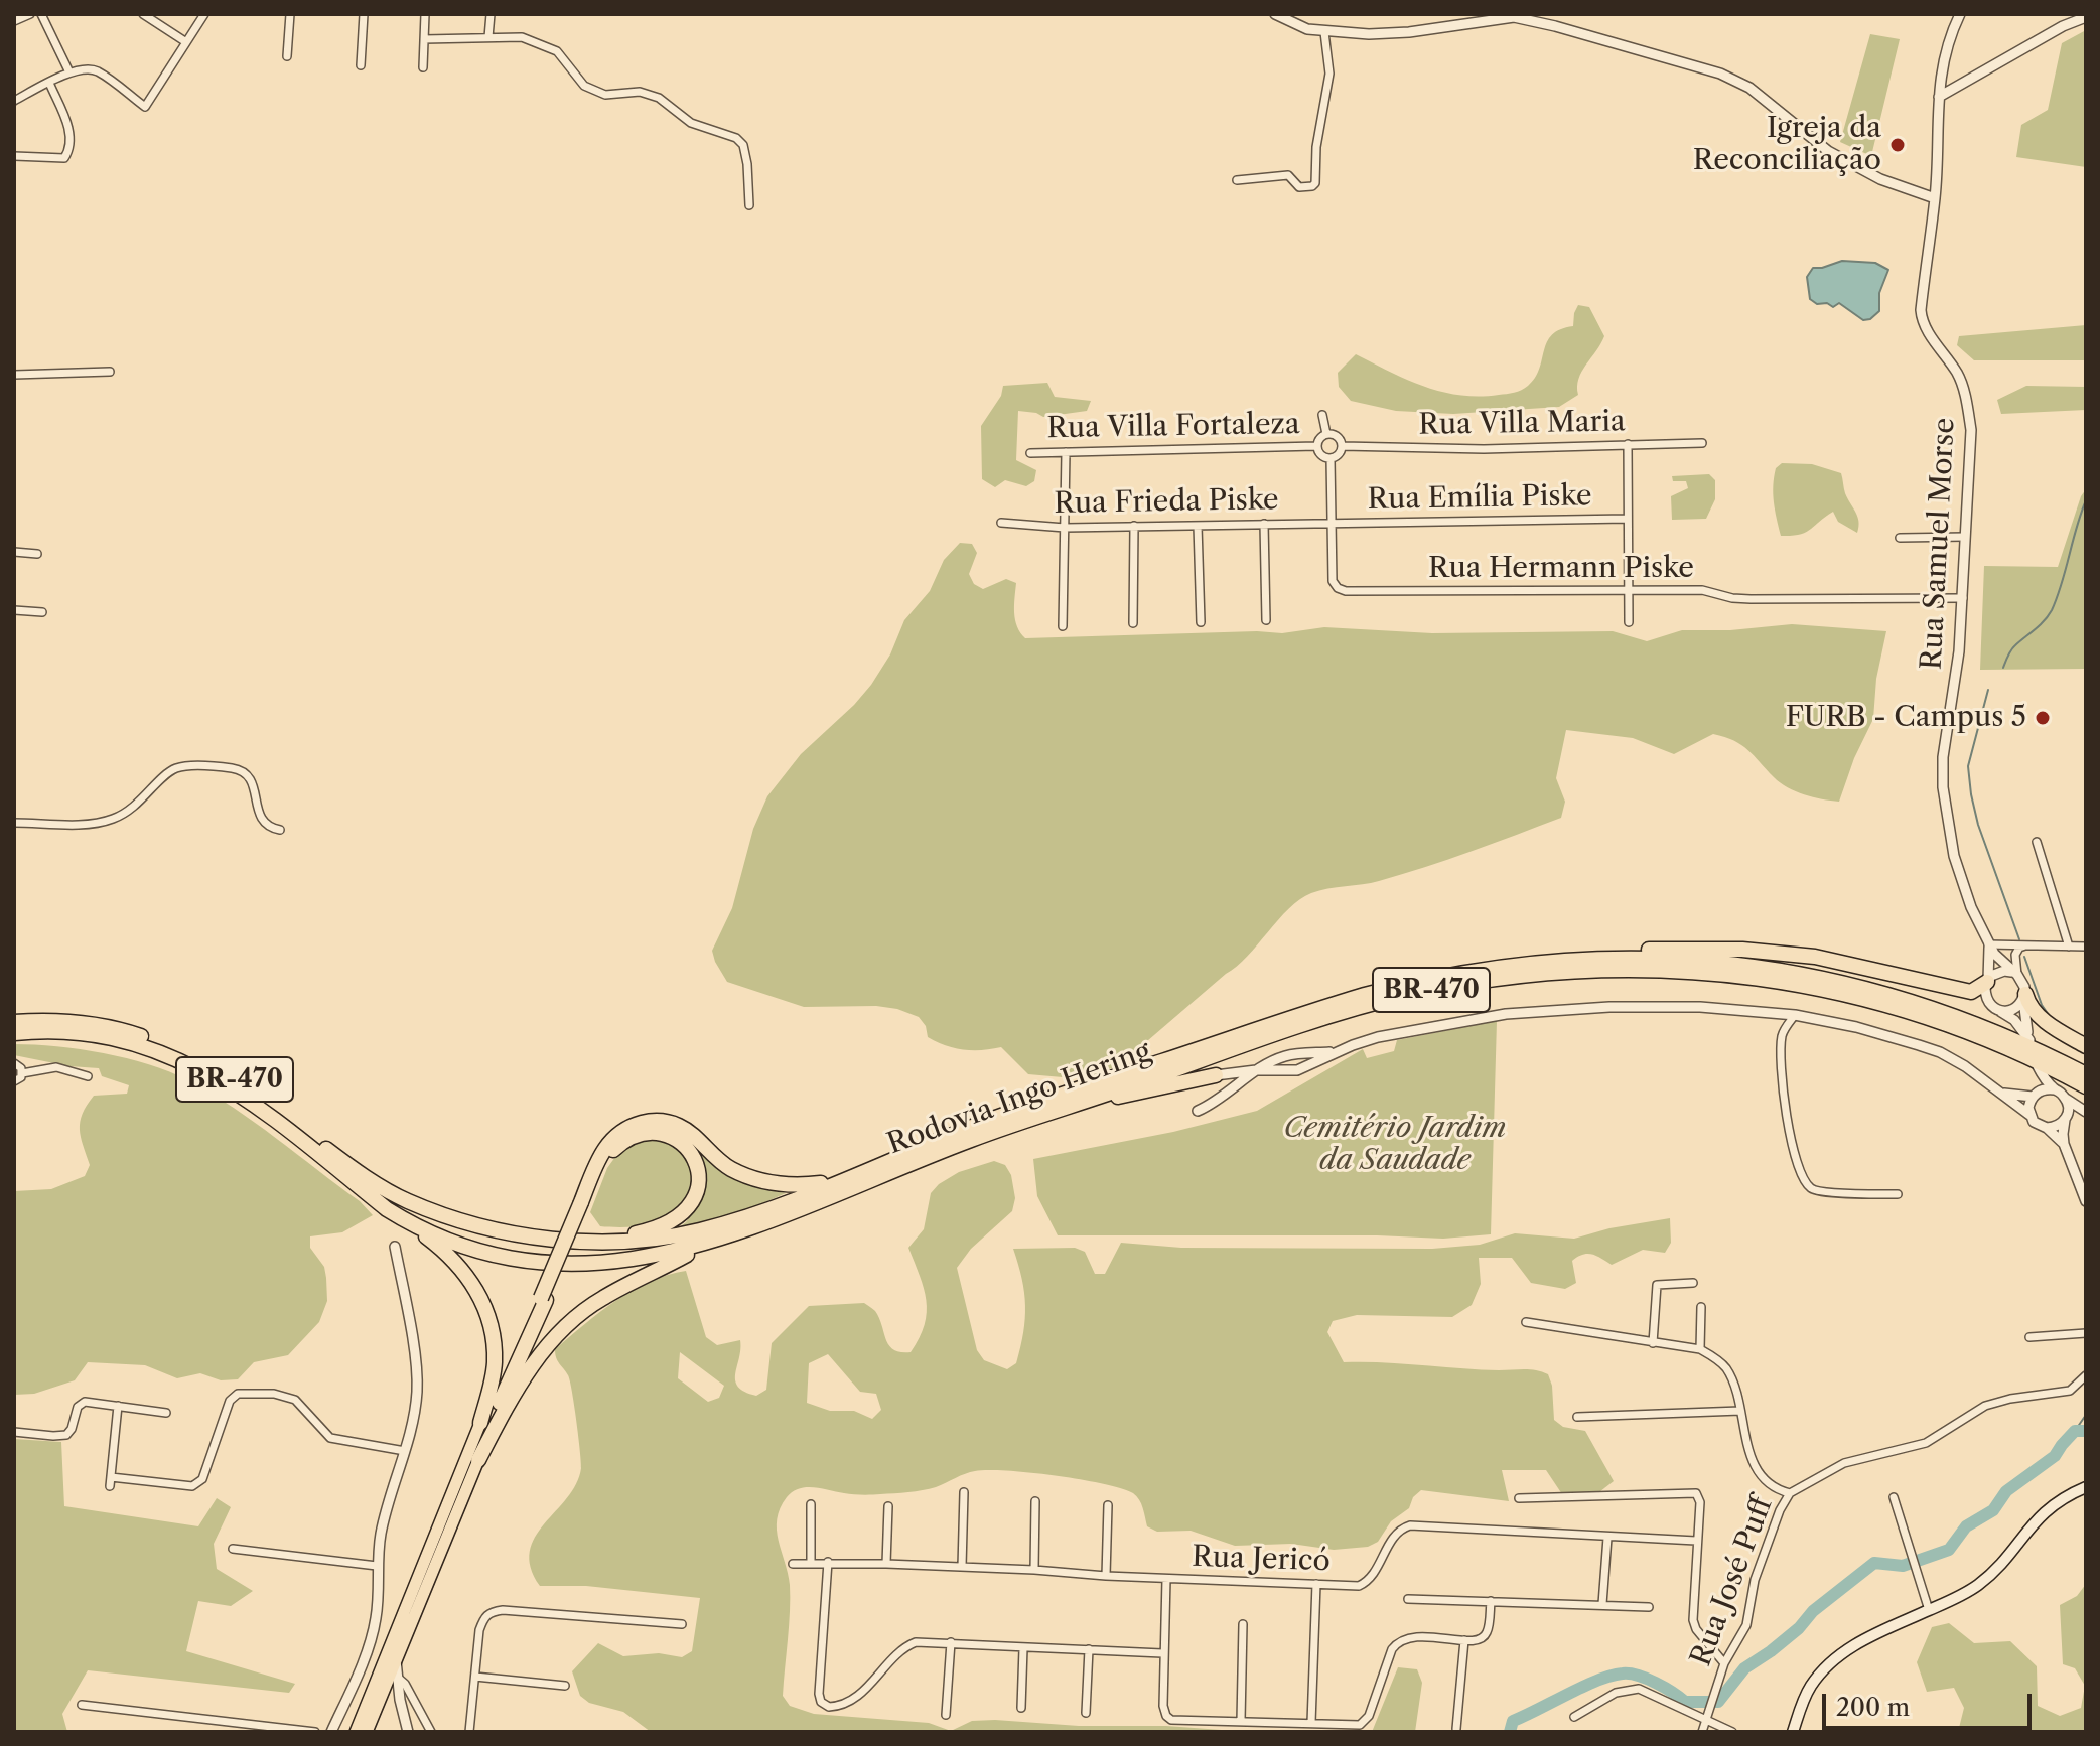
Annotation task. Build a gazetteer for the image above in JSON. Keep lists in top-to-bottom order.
{
  "streets": {
    "highway": ["BR-470", "Rodovia Ingo Hering"],
    "street": [
      "Rua Villa Maria",
      "Rua Villa Fortaleza",
      "Rua Emília Piske",
      "Rua Frieda Piske",
      "Rua Samuel Morse",
      "Rua Hermann Piske",
      "Rua Jericó",
      "Rua José Puff"
    ]
  },
  "crossings": [
    ["Rua Villa Maria", "Rua Villa Fortaleza"],
    ["Rua Villa Maria", "Rua Hermann Piske"],
    ["Rua Villa Fortaleza", "Rua Hermann Piske"],
    ["Rua Emília Piske", "Rua Frieda Piske"],
    ["Rua Emília Piske", "Rua Hermann Piske"],
    ["Rua Frieda Piske", "Rua Hermann Piske"],
    ["Rua Samuel Morse", "Rua Hermann Piske"]
  ],
  "parks": ["Cemitério Jardim da Saudade"],
  "places": ["Igreja da Reconciliação", "FURB - Campus 5"],
  "scale_bar": "200 m"
}
